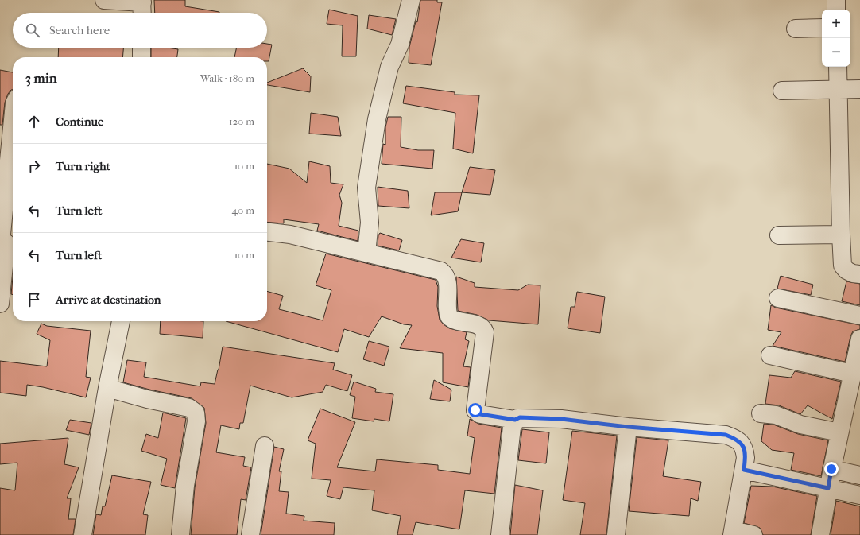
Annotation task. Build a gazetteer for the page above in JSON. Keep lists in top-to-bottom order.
{
  "page": {
    "map_buttons": ["+", "−"],
    "search": "Search here",
    "heading": ["3 min", "Walk · 180 m"],
    "list": [
      ["Continue", "120 m"],
      ["Turn right", "10 m"],
      ["Turn left", "40 m"],
      ["Turn left", "10 m"],
      "Arrive at destination"
    ]
  }
}
